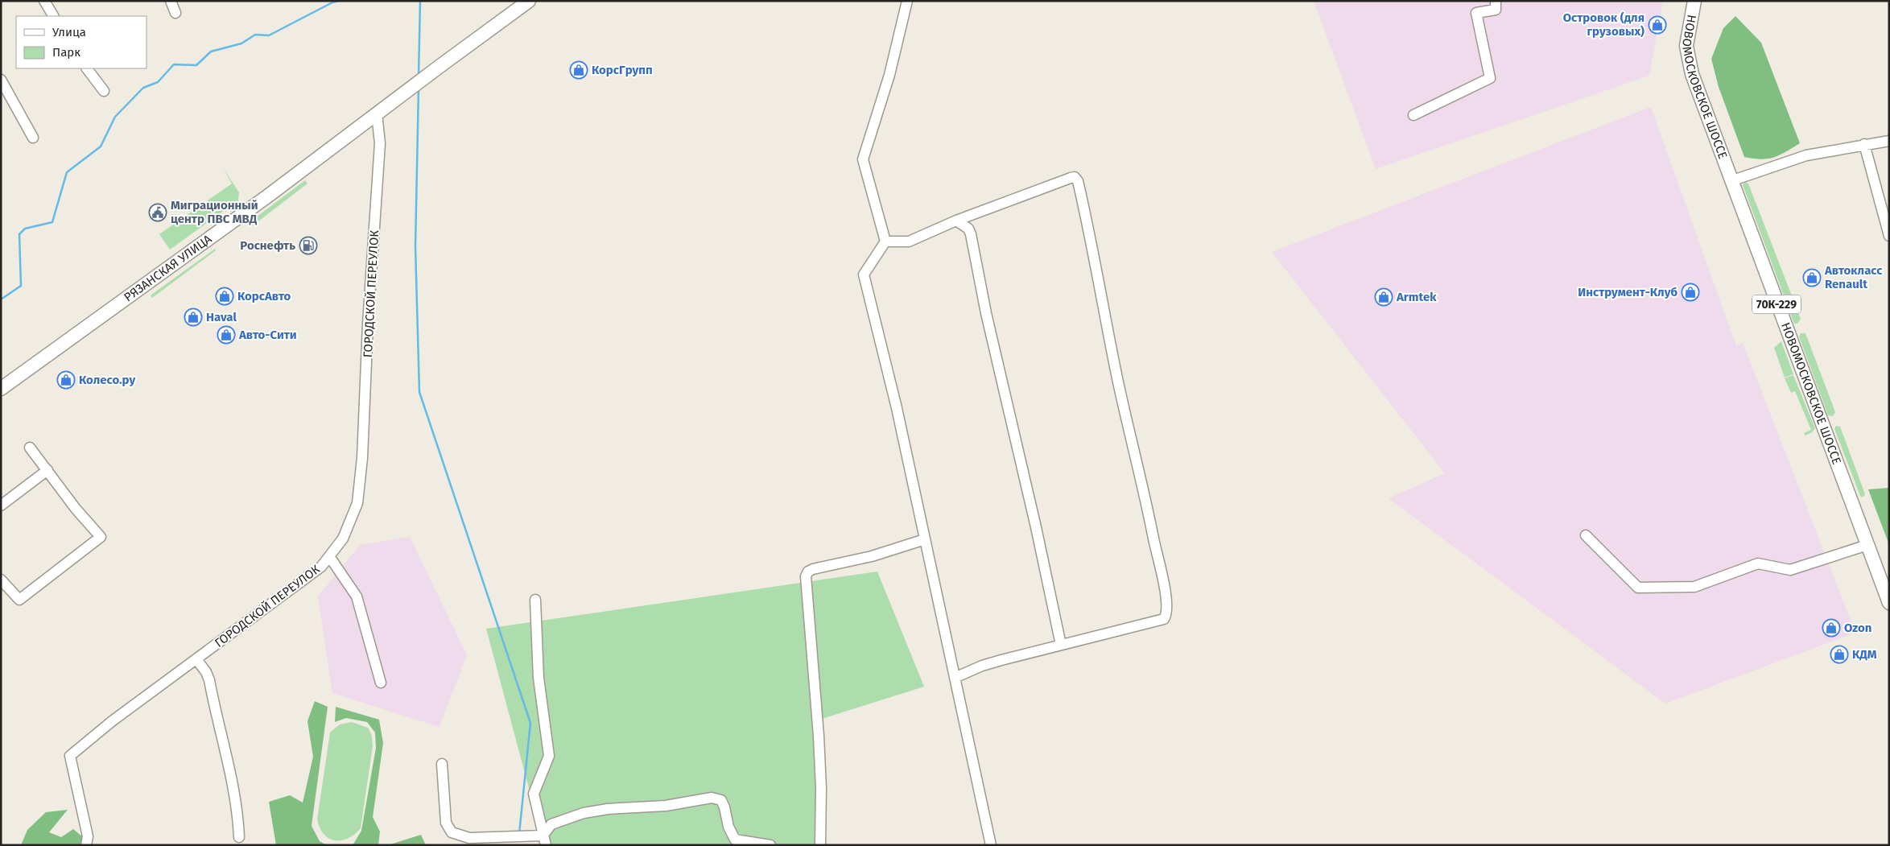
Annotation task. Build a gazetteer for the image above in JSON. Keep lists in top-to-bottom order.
{
  "streets": {
    "main road": ["НОВОМОСКОВСКОЕ ШОССЕ", "РЯЗАНСКАЯ УЛИЦА", "70К-229"],
    "street": ["ГОРОДСКОЙ ПЕРЕУЛОК"]
  },
  "crossings": [
    ["РЯЗАНСКАЯ УЛИЦА", "ГОРОДСКОЙ ПЕРЕУЛОК"]
  ],
  "places": {
    "shop": [
      "Островок (для грузовых)",
      "КорсГрупп",
      "Автокласс Renault",
      "Инструмент-Клуб",
      "КорсАвто",
      "Armtek",
      "Haval",
      "Авто-Сити",
      "Колесо.ру",
      "Ozon",
      "КДМ"
    ],
    "public building": ["Миграционный центр ПВС МВД"],
    "fuel station": ["Роснефть"]
  },
  "legend": ["Улица", "Парк"]
}
